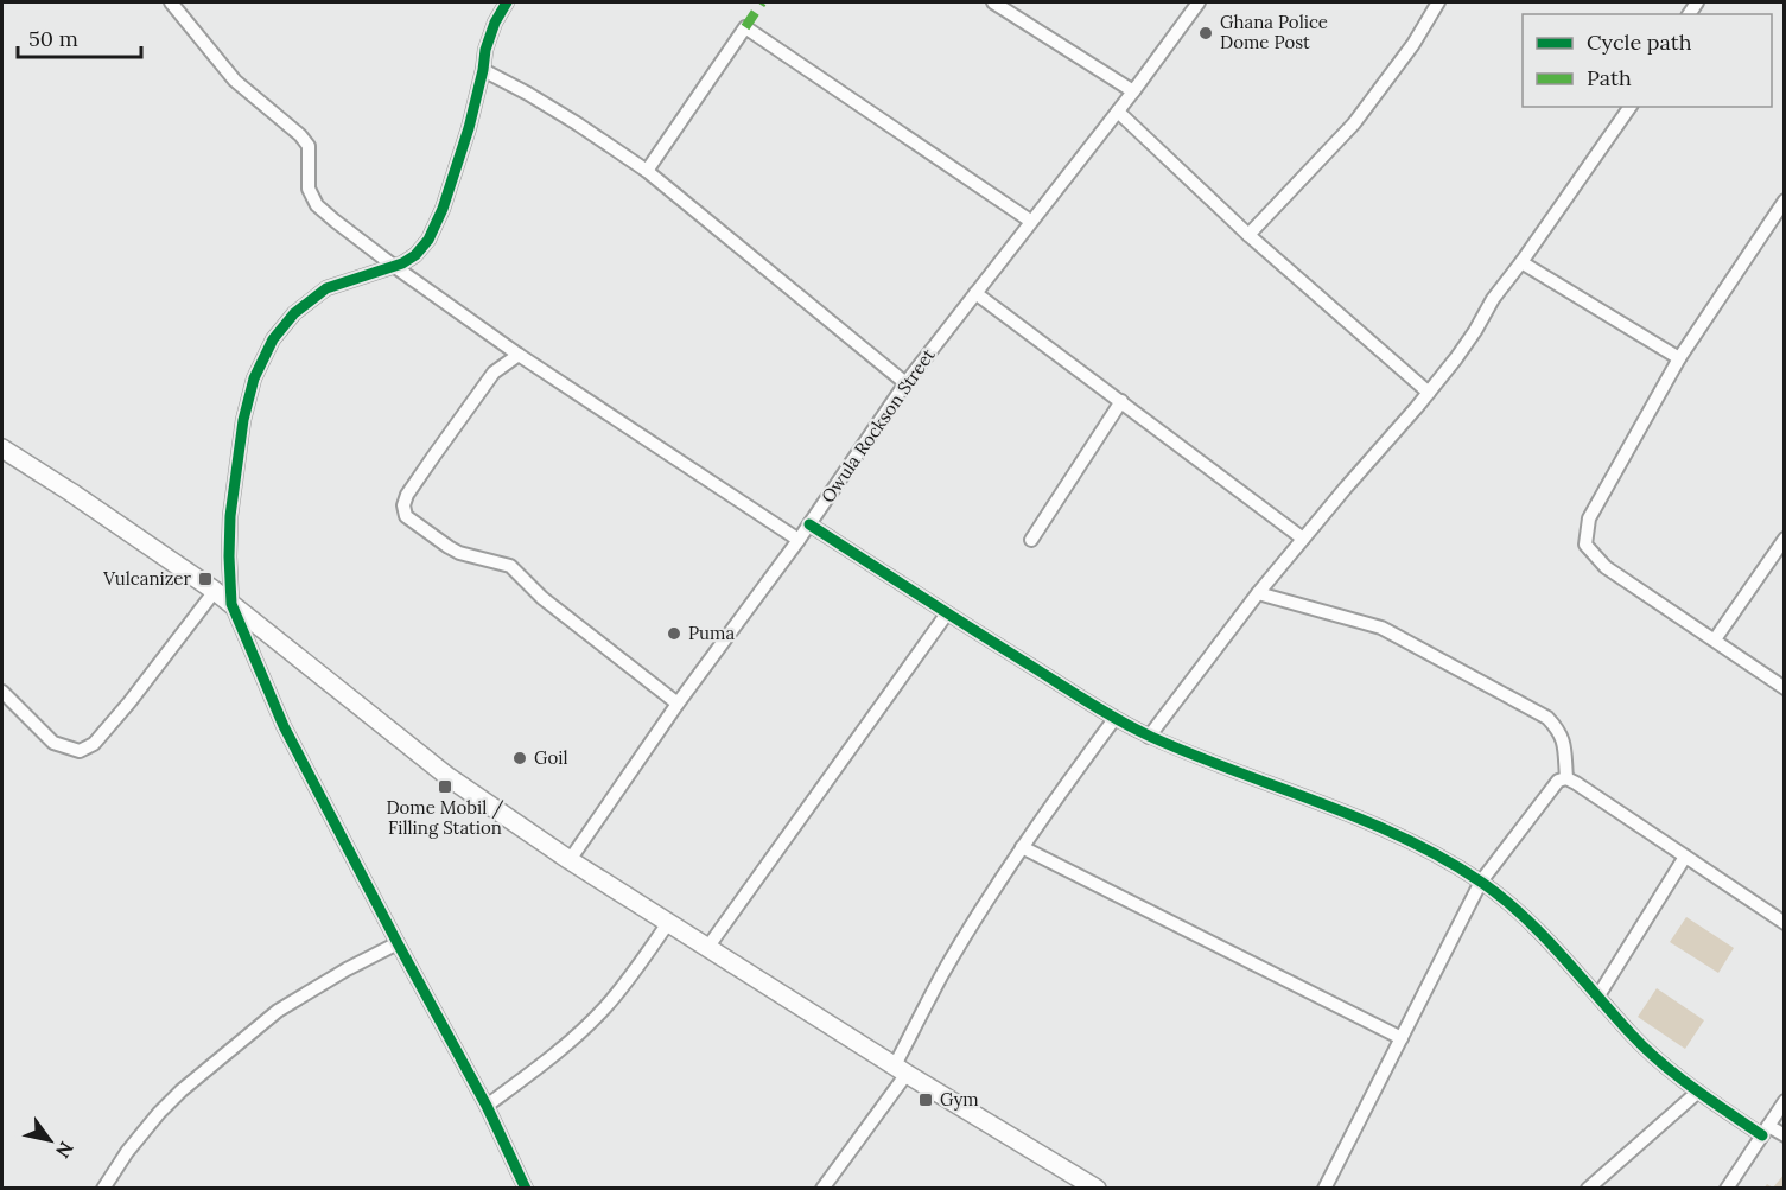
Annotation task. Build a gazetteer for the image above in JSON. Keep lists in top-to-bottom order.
{
  "streets": {
    "street": ["Owula Rockson Street"]
  },
  "places": {
    "other": ["Ghana Police Dome Post", "Puma", "Goil"],
    "transit": ["Vulcanizer", "Dome Mobil / Filling Station", "Gym"]
  },
  "legend": ["Cycle path", "Path"],
  "scale_bar": "50 m",
  "north": "bottom right"
}
